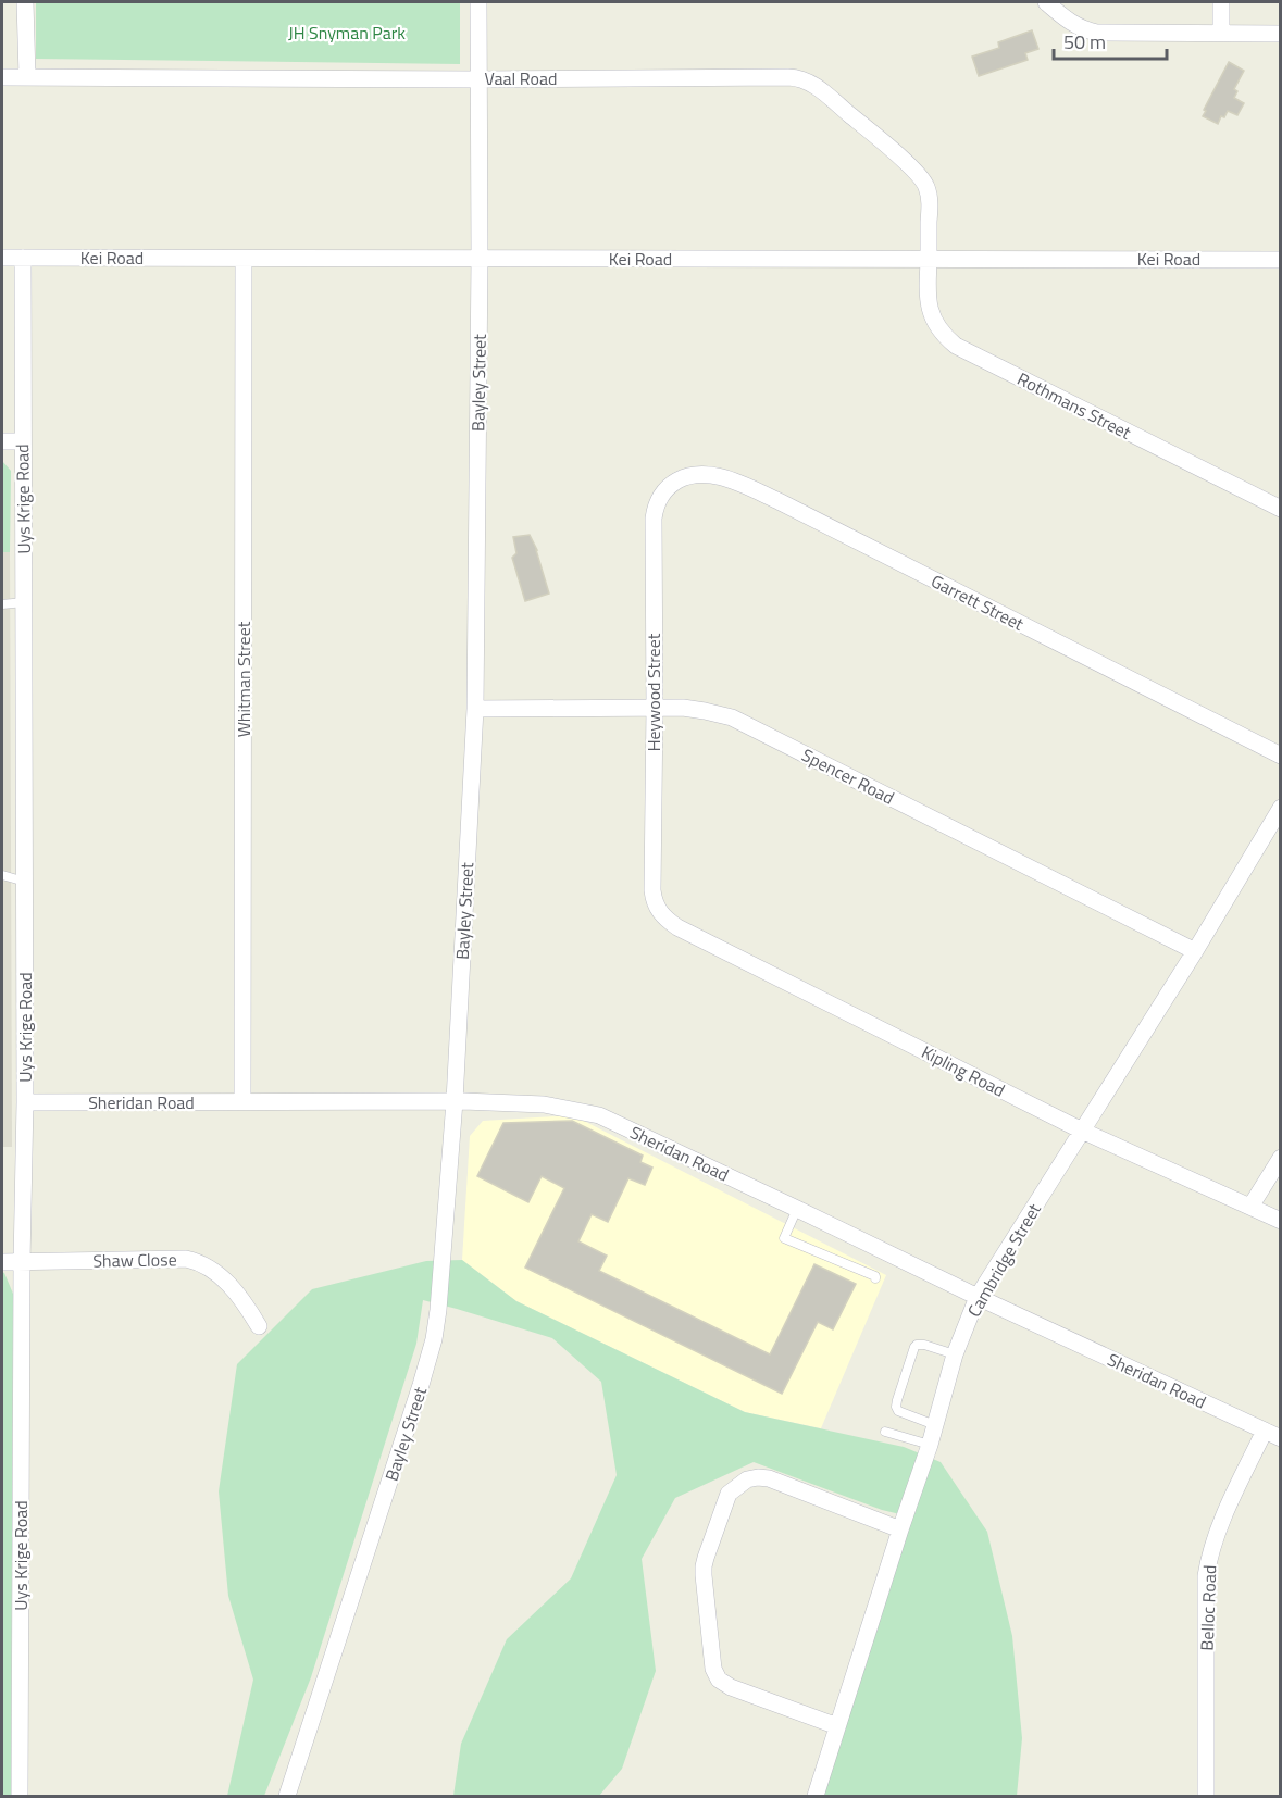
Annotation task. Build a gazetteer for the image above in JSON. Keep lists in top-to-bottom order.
{
  "streets": {
    "street": [
      "Vaal Road",
      "Kei Road",
      "Bayley Street",
      "Rothmans Street",
      "Uys Krige Road",
      "Garrett Street",
      "Whitman Street",
      "Heywood Street",
      "Spencer Road",
      "Kipling Road",
      "Sheridan Road",
      "Shaw Close",
      "Cambridge Street",
      "Belloc Road"
    ]
  },
  "crossings": [
    ["Vaal Road", "Kei Road"],
    ["Vaal Road", "Bayley Street"],
    ["Vaal Road", "Rothmans Street"],
    ["Kei Road", "Bayley Street"],
    ["Kei Road", "Rothmans Street"],
    ["Kei Road", "Uys Krige Road"],
    ["Kei Road", "Whitman Street"],
    ["Bayley Street", "Spencer Road"],
    ["Bayley Street", "Sheridan Road"],
    ["Uys Krige Road", "Sheridan Road"],
    ["Uys Krige Road", "Shaw Close"],
    ["Garrett Street", "Heywood Street"],
    ["Whitman Street", "Sheridan Road"],
    ["Heywood Street", "Spencer Road"],
    ["Heywood Street", "Kipling Road"],
    ["Spencer Road", "Cambridge Street"],
    ["Kipling Road", "Cambridge Street"],
    ["Sheridan Road", "Cambridge Street"],
    ["Sheridan Road", "Belloc Road"]
  ],
  "parks": ["JH Snyman Park"],
  "scale_bar": "50 m"
}
